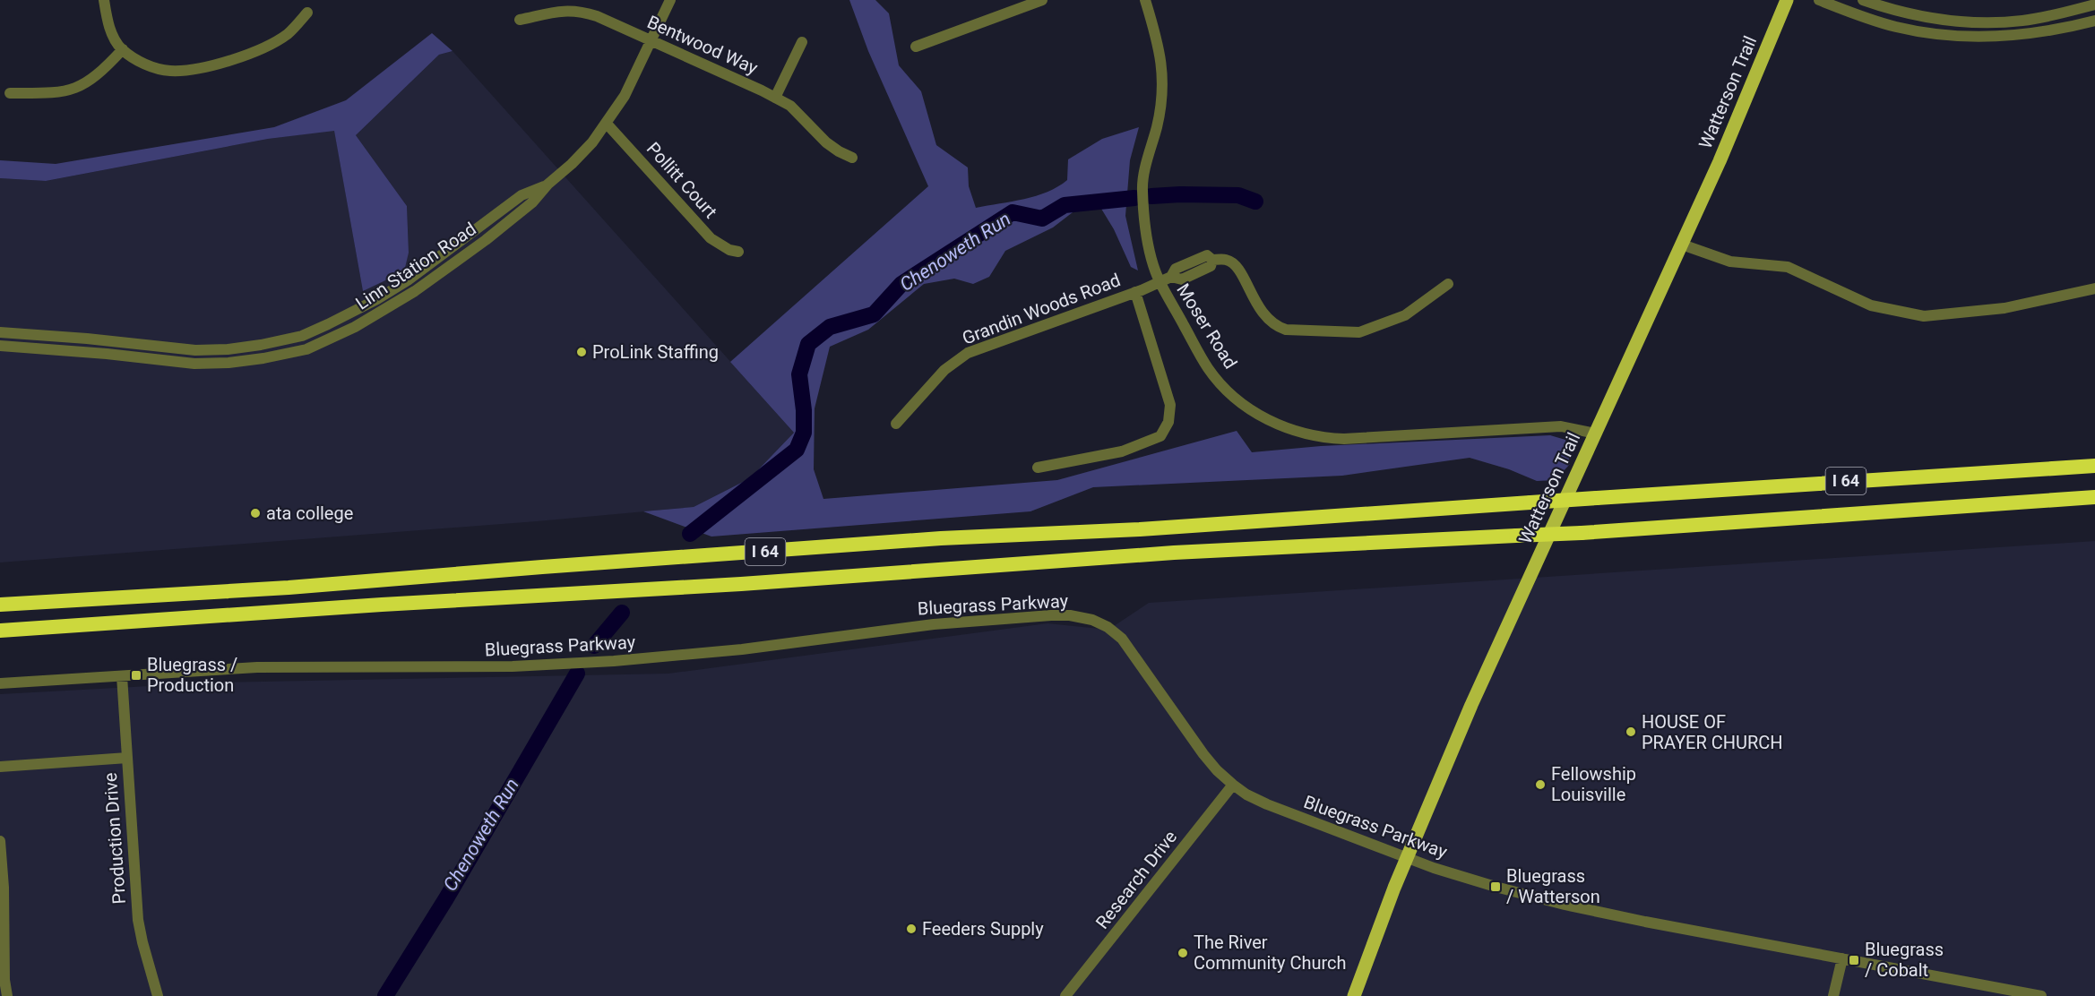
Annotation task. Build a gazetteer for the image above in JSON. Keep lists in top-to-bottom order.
{
  "streets": {
    "highway": ["I 64"],
    "main road": ["Watterson Trail"],
    "street": [
      "Bentwood Way",
      "Pollitt Court",
      "Linn Station Road",
      "Grandin Woods Road",
      "Moser Road",
      "Bluegrass Parkway",
      "Production Drive",
      "Research Drive"
    ]
  },
  "crossings": [
    ["Bentwood Way", "Linn Station Road"],
    ["Watterson Trail", "Moser Road"],
    ["Watterson Trail", "Bluegrass Parkway"],
    ["Pollitt Court", "Linn Station Road"],
    ["Grandin Woods Road", "Moser Road"],
    ["Bluegrass Parkway", "Production Drive"],
    ["Bluegrass Parkway", "Research Drive"]
  ],
  "water": ["Chenoweth Run"],
  "places": {
    "other": [
      "ProLink Staffing",
      "ata college",
      "HOUSE OF PRAYER CHURCH",
      "Fellowship Louisville",
      "Feeders Supply",
      "The River Community Church"
    ],
    "transit": ["Bluegrass / Production", "Bluegrass / Watterson", "Bluegrass / Cobalt"]
  }
}
